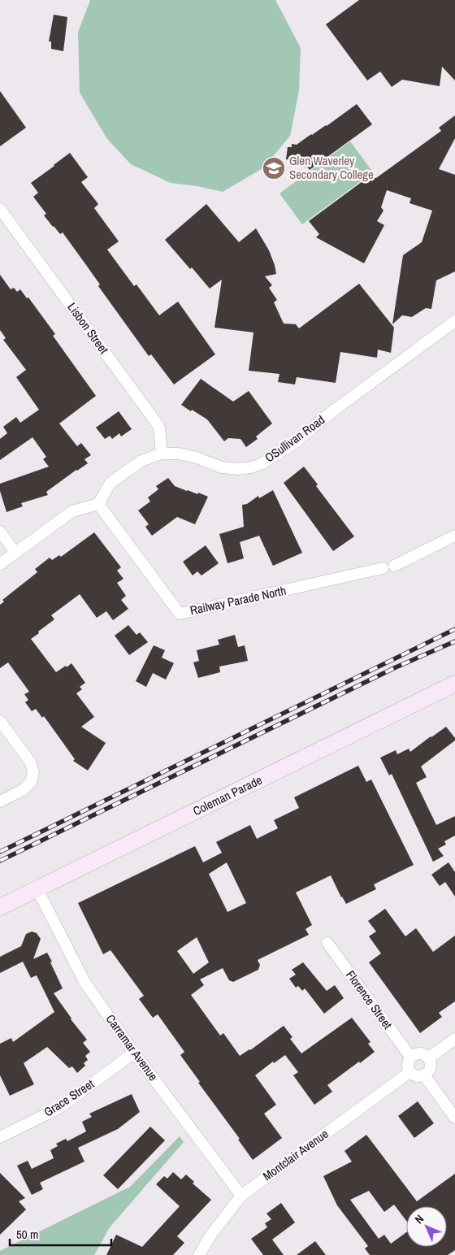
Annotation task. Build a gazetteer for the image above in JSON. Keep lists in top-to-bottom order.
{
  "streets": {
    "street": [
      "Lisbon Street",
      "OSullivan Road",
      "Railway Parade North",
      "Coleman Parade",
      "Florence Street",
      "Carramar Avenue",
      "Grace Street",
      "Montclair Avenue"
    ]
  },
  "crossings": [
    ["Lisbon Street", "OSullivan Road"],
    ["OSullivan Road", "Railway Parade North"],
    ["Coleman Parade", "Carramar Avenue"],
    ["Florence Street", "Montclair Avenue"],
    ["Carramar Avenue", "Grace Street"],
    ["Carramar Avenue", "Montclair Avenue"]
  ],
  "places": {
    "school or university": ["Glen Waverley Secondary College"]
  },
  "scale_bar": "50 m",
  "north": "top left"
}
